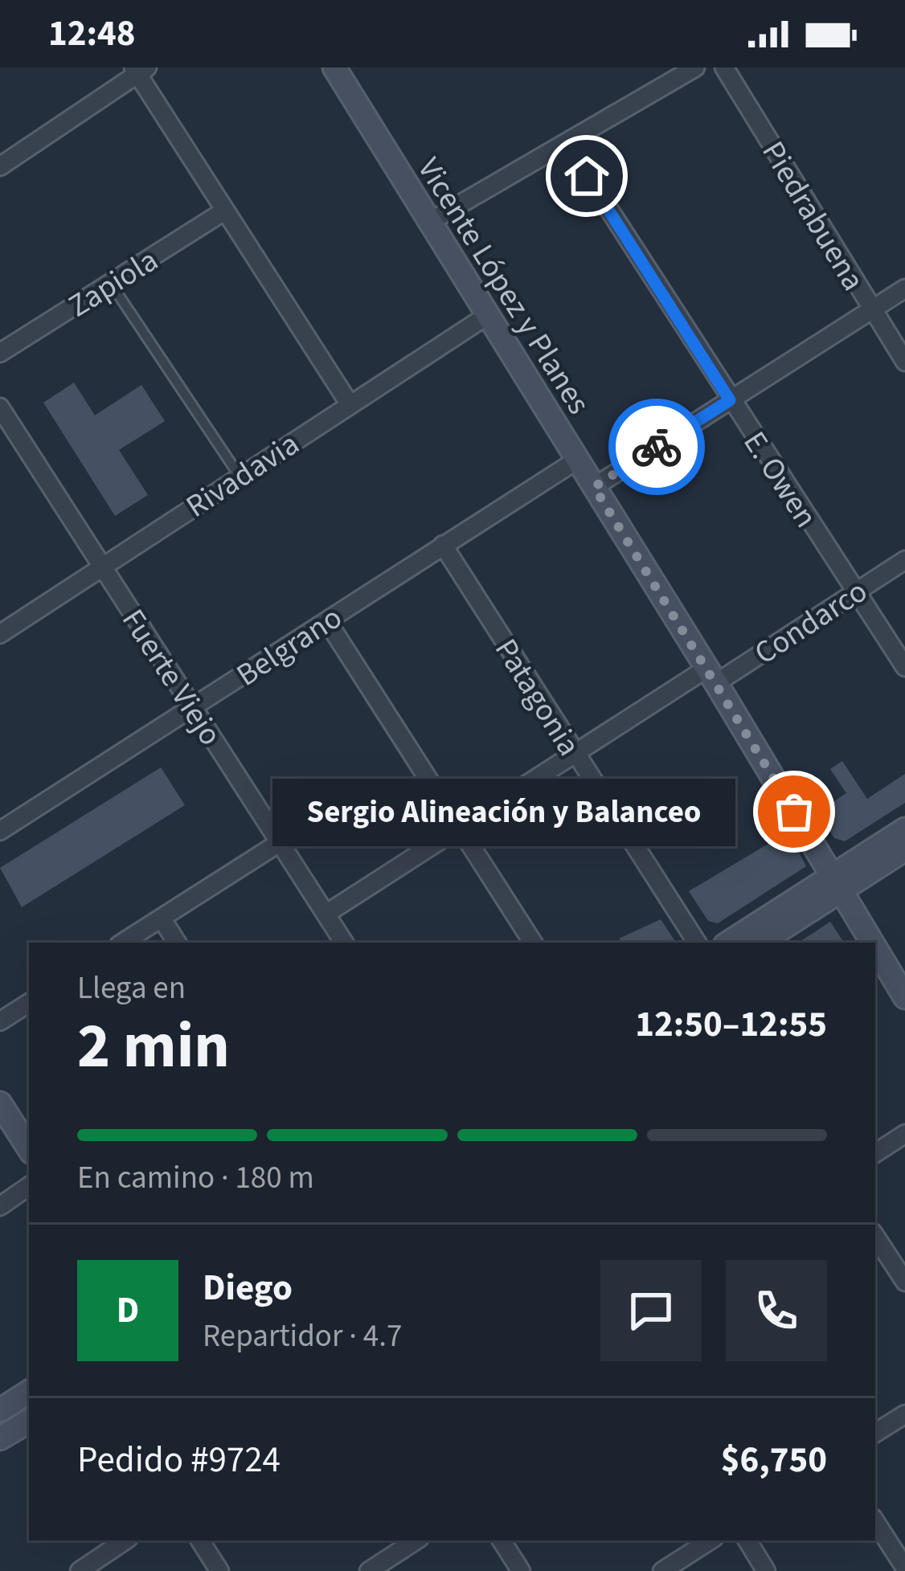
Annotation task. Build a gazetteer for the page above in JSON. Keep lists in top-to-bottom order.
{
  "streets": {
    "street": [
      "Piedrabuena",
      "Zapiola",
      "Vicente López y Planes",
      "Rivadavia",
      "E. Owen",
      "Condarco",
      "Belgrano",
      "Fuerte Viejo",
      "Patagonia"
    ]
  },
  "crossings": [
    ["Vicente López y Planes", "Rivadavia"],
    ["Vicente López y Planes", "Condarco"],
    ["Vicente López y Planes", "Belgrano"],
    ["Rivadavia", "Fuerte Viejo"],
    ["E. Owen", "Condarco"],
    ["Condarco", "Fuerte Viejo"],
    ["Condarco", "Patagonia"],
    ["Belgrano", "Fuerte Viejo"],
    ["Belgrano", "Patagonia"]
  ],
  "places": ["Sergio Alineación y Balanceo"],
  "page": {
    "status": "12:48",
    "bubble": "Sergio Alineación y Balanceo",
    "heading": ["2 min", "Llega en", "12:50–12:55"],
    "panel": [
      "Diego",
      "Repartidor · 4.7",
      "Pedido #9724",
      "$6,750"
    ],
    "bar": "En camino · 180 m",
    "round": "D"
  }
}
